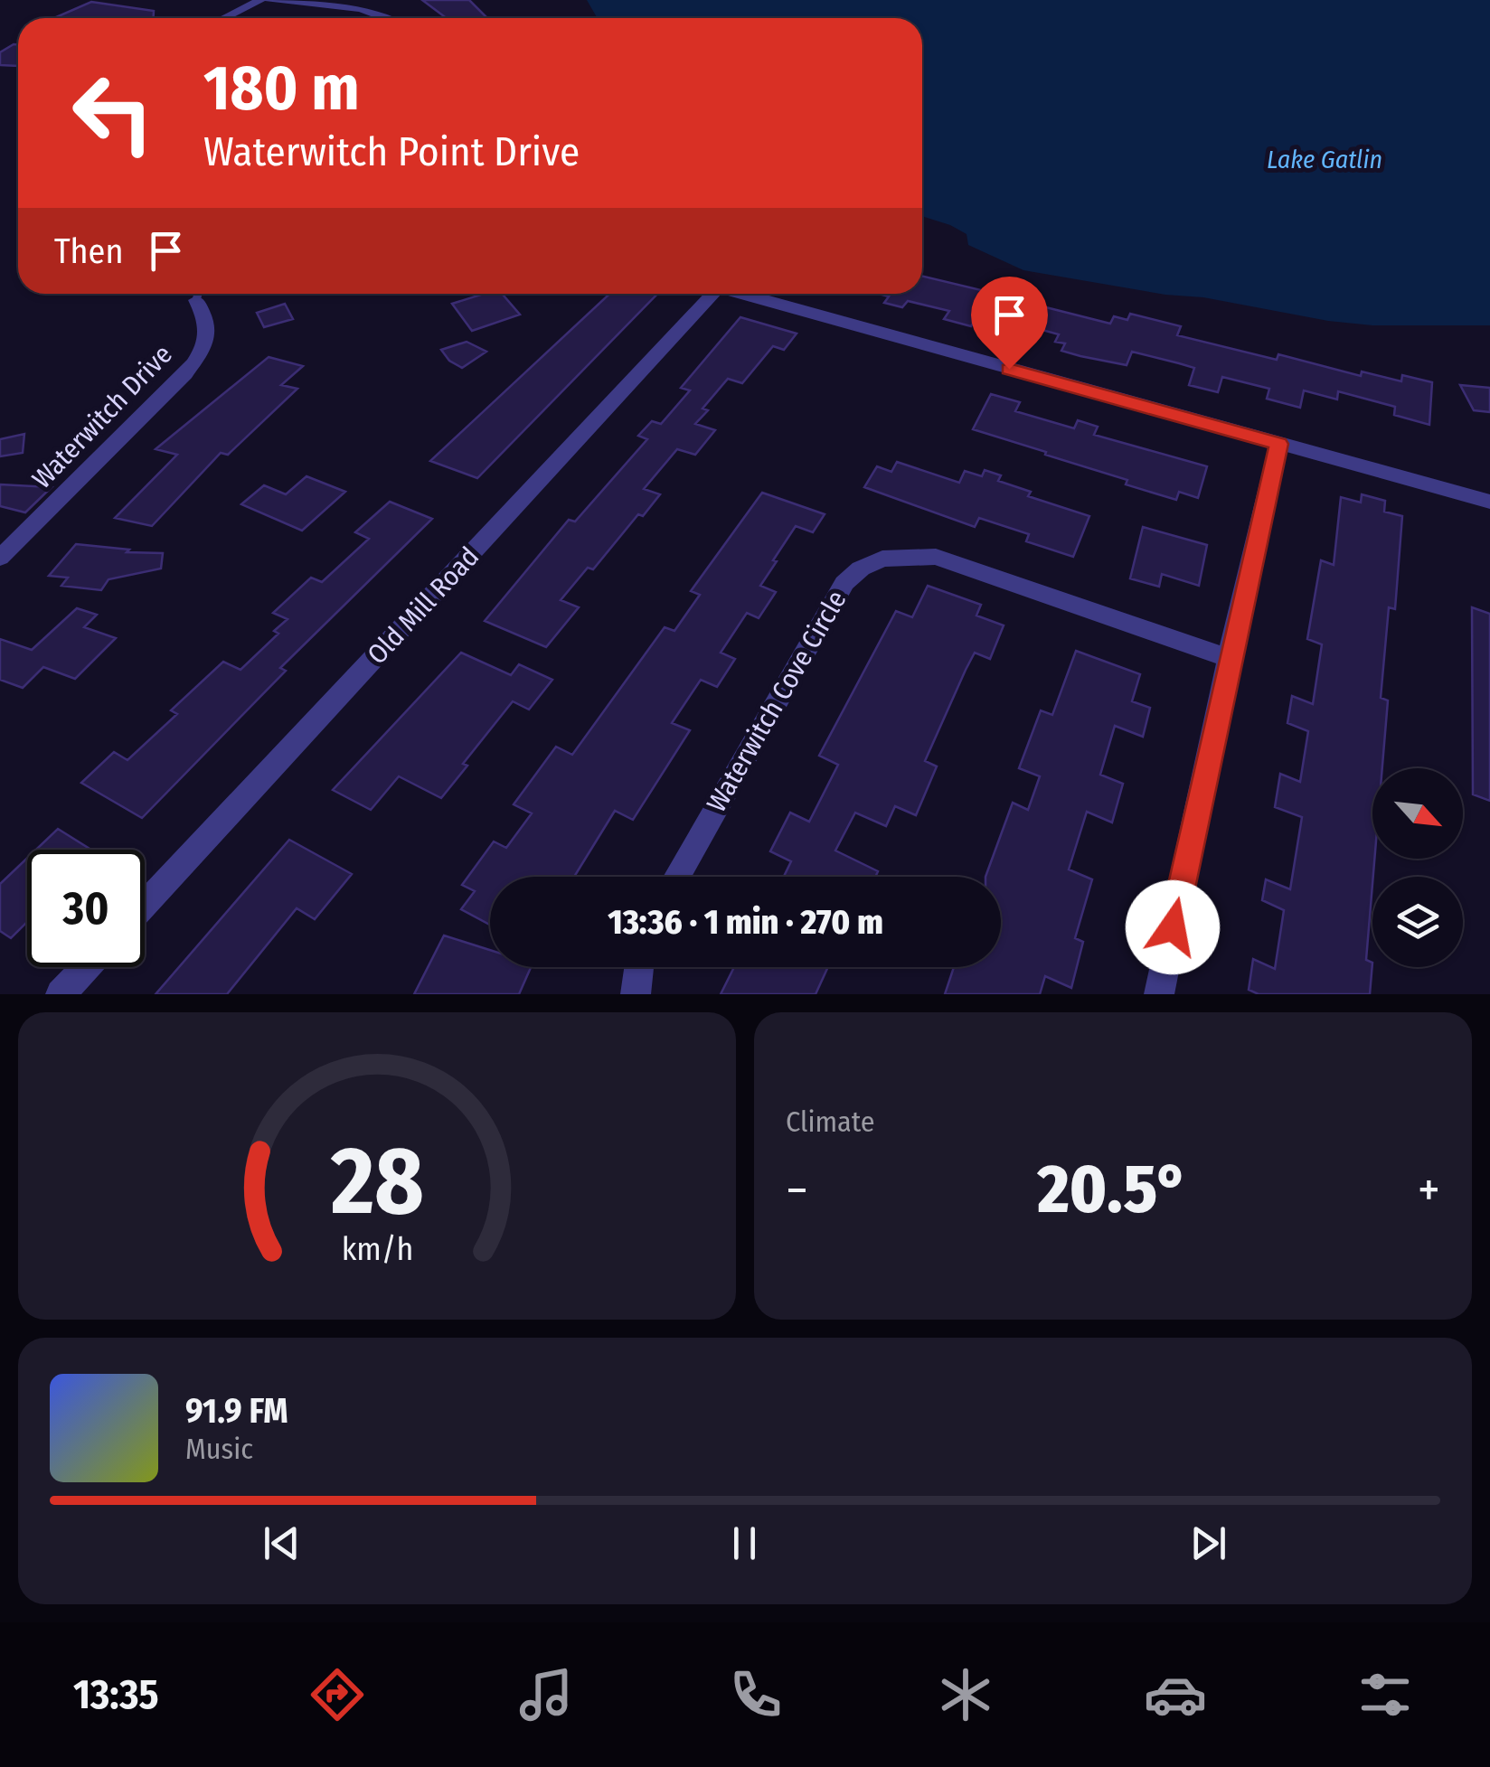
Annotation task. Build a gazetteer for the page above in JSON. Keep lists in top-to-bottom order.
{
  "streets": {
    "street": ["Waterwitch Drive", "Old Mill Road", "Waterwitch Cove Circle"]
  },
  "water": ["Lake Gatlin"],
  "north": "bottom right",
  "page": {
    "turn": ["180 m", "Waterwitch Point Drive"],
    "then": "Then",
    "limit": "30",
    "trip": "13:36 · 1 min · 270 m",
    "tile": "Climate",
    "heat": ["−", "20.5°", "+"],
    "song": ["91.9 FM", "Music"],
    "tabs": "13:35",
    "gauge": ["28", "km/h"]
  }
}
